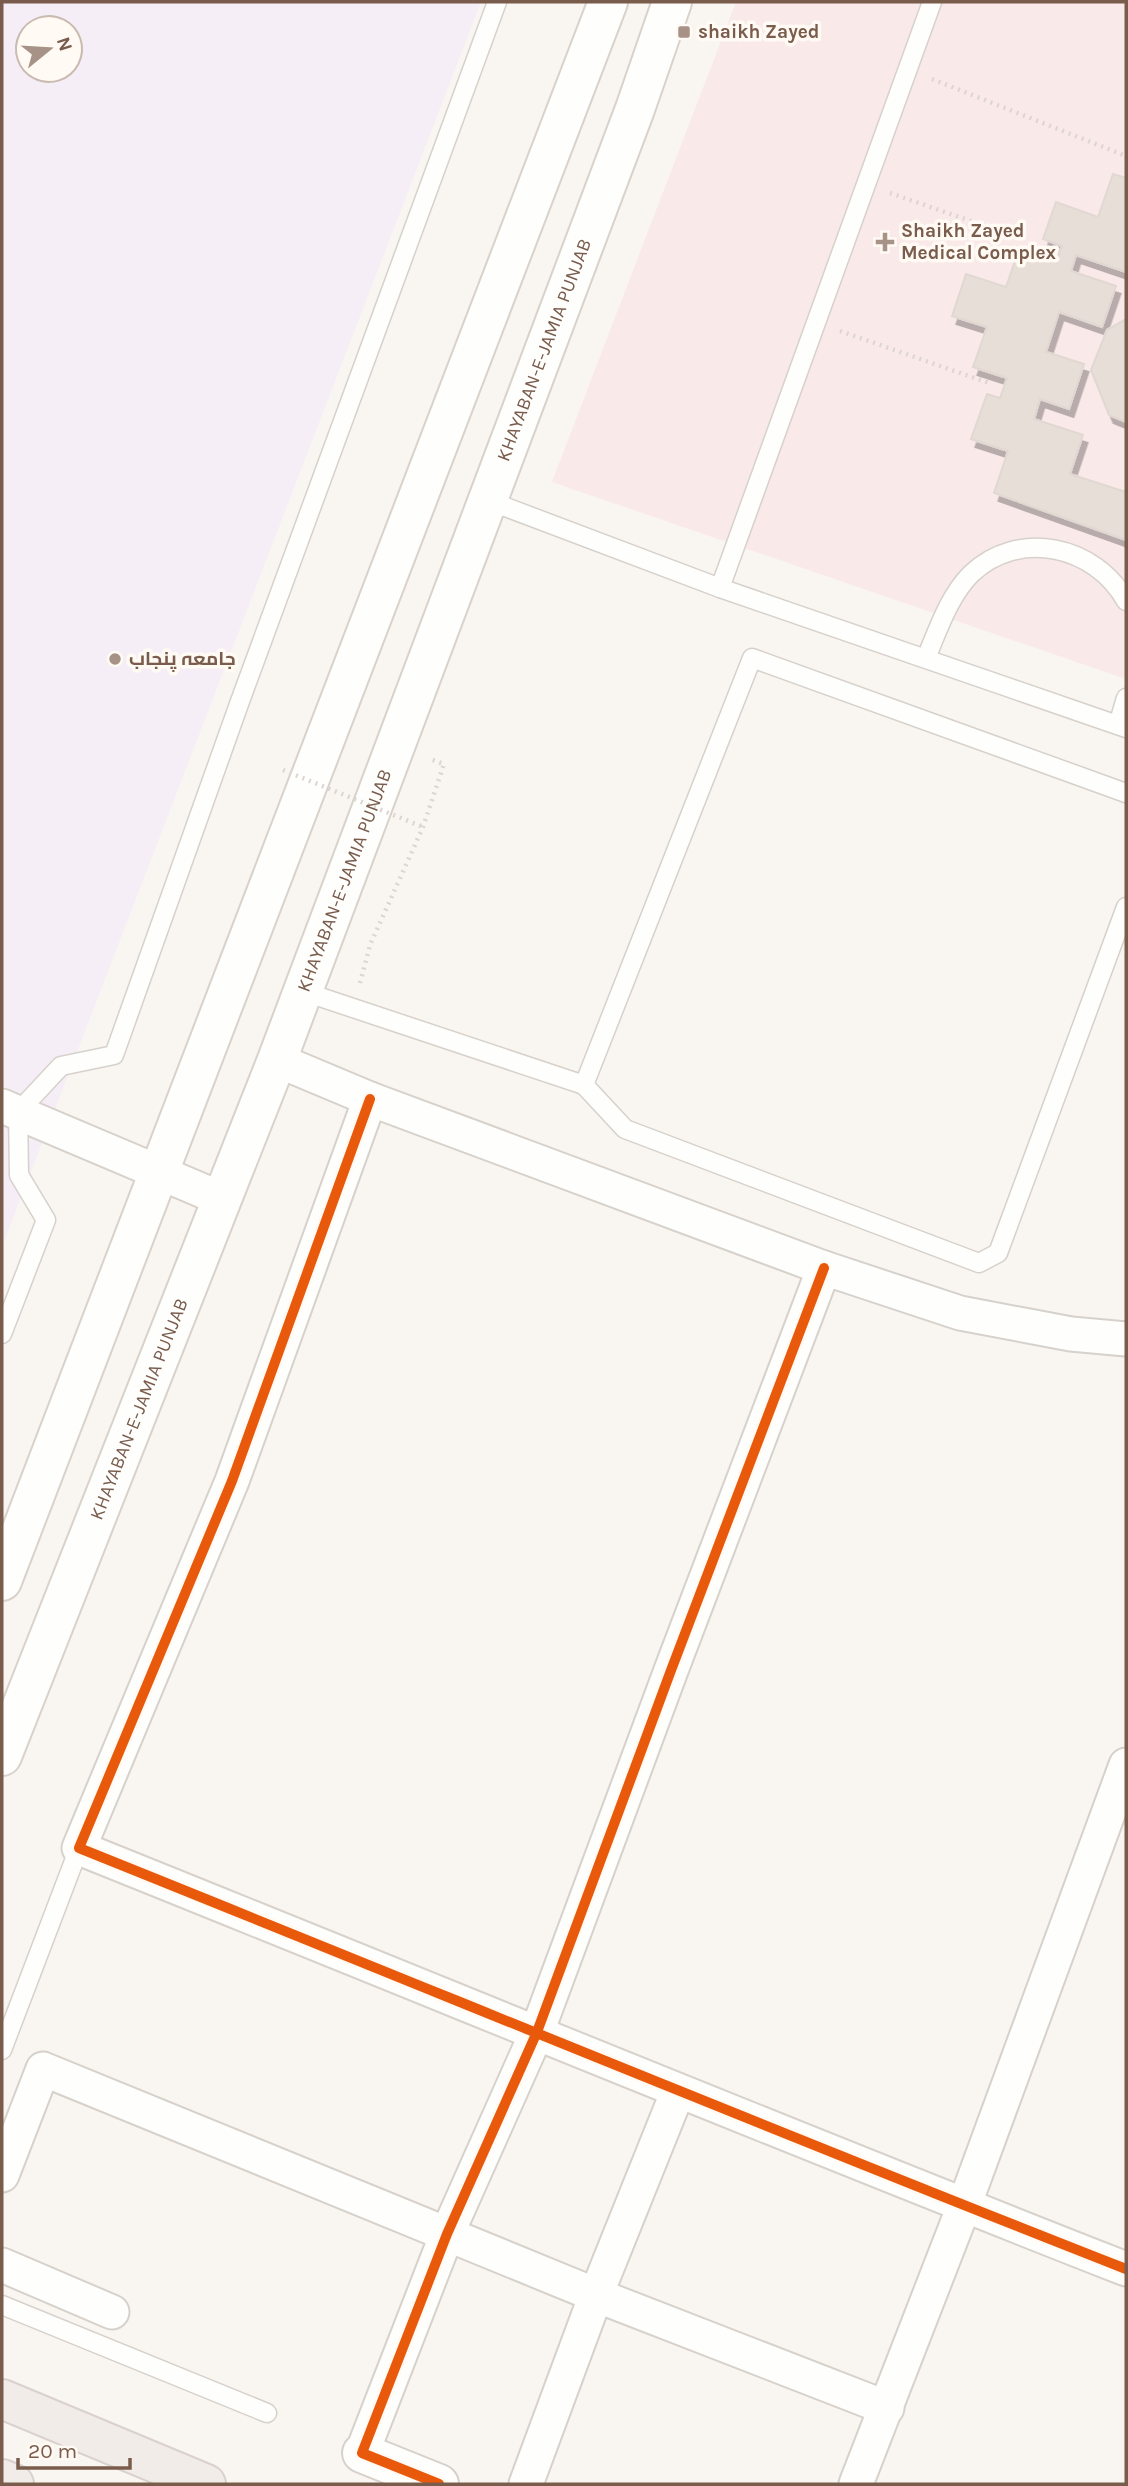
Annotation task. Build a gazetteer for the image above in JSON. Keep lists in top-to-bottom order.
{
  "streets": {
    "main road": ["KHAYABAN-E-JAMIA PUNJAB"]
  },
  "places": {
    "transit": ["shaikh Zayed"],
    "health": ["Shaikh Zayed Medical Complex"],
    "other": ["جامعہ پنجاب"]
  },
  "scale_bar": "20 m",
  "north": "right"
}
